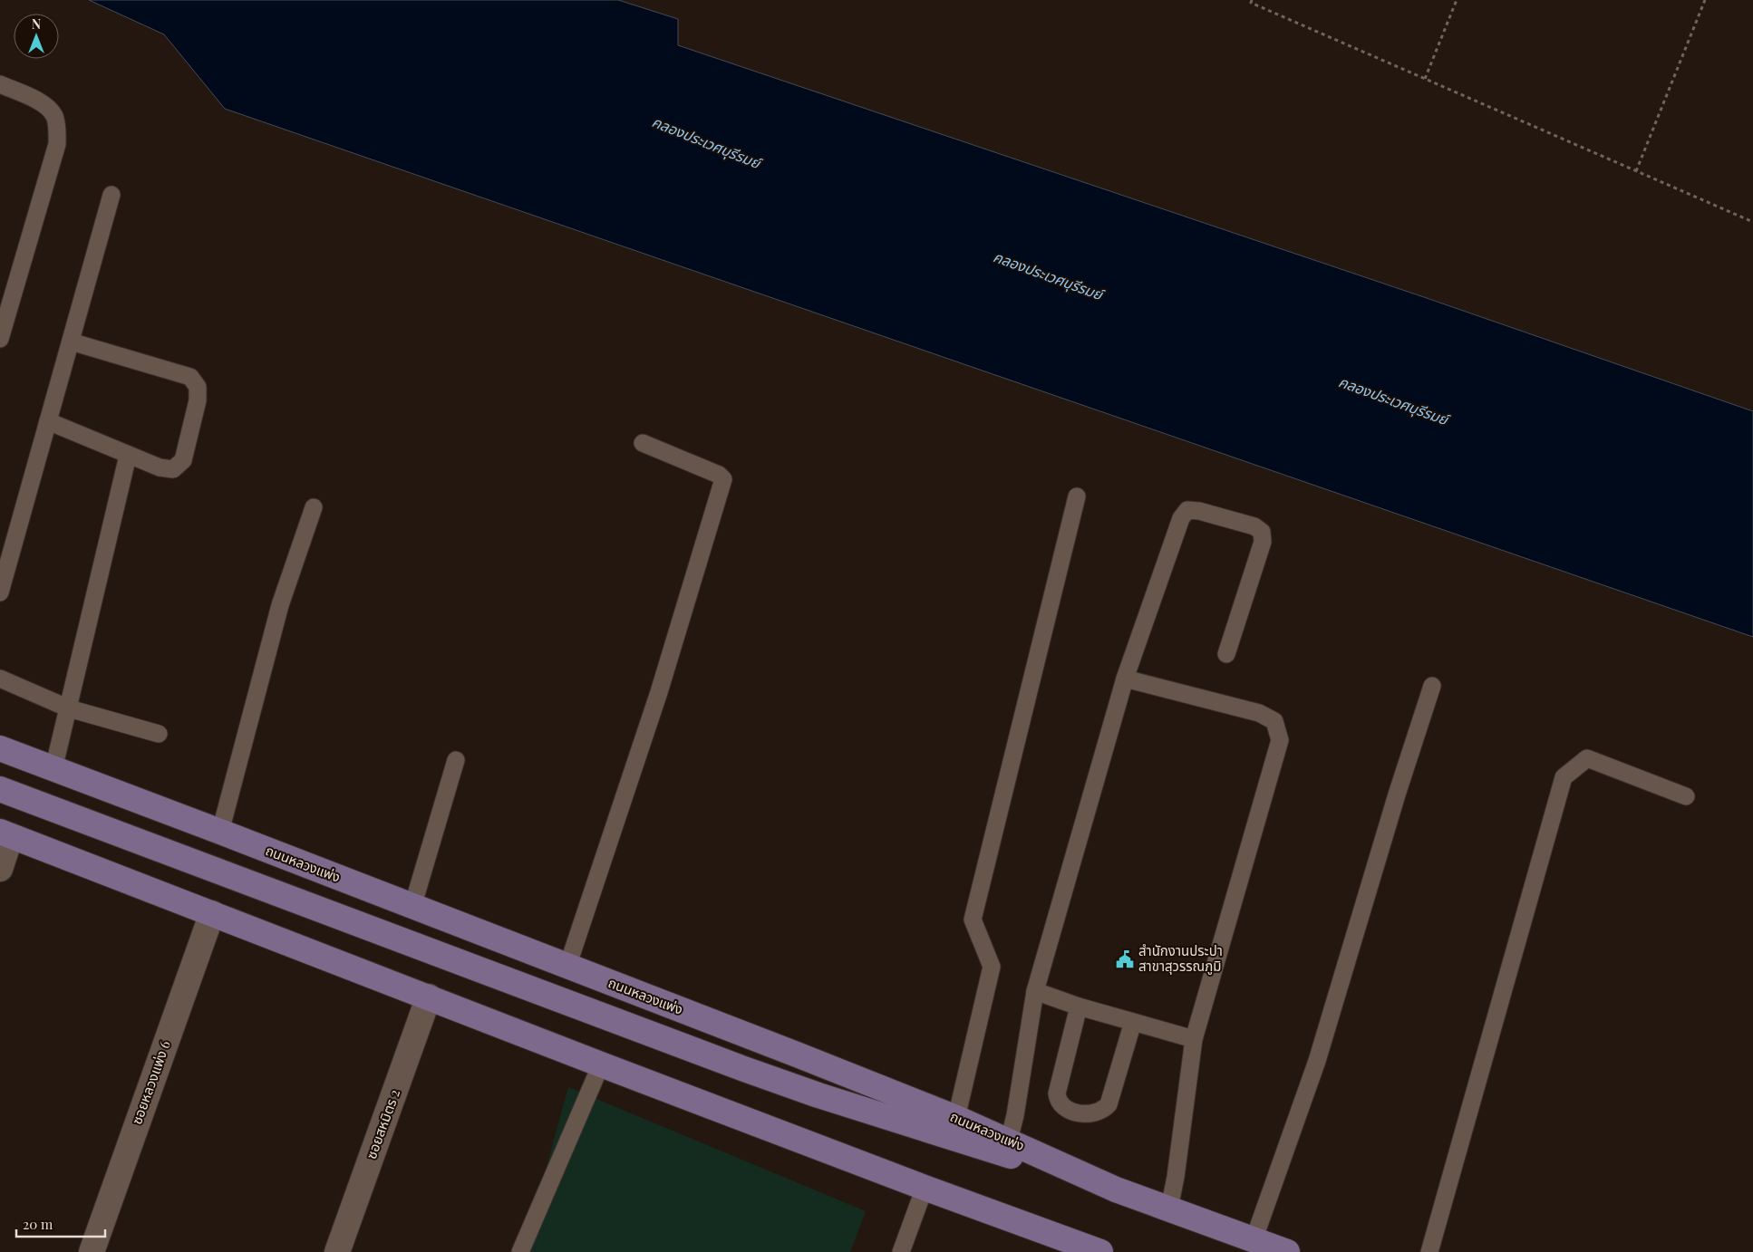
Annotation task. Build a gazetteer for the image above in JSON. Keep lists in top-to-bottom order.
{
  "streets": {
    "main road": ["ถนนหลวงแพ่ง"],
    "street": ["ซอยหลวงแพ่ง 6", "ซอยสหมิตร 2"]
  },
  "water": ["คลองประเวศบุรีรมย์"],
  "places": {
    "public building": ["สำนักงานประปา สาขาสุวรรณภูมิ"]
  },
  "scale_bar": "20 m",
  "north": "top"
}
